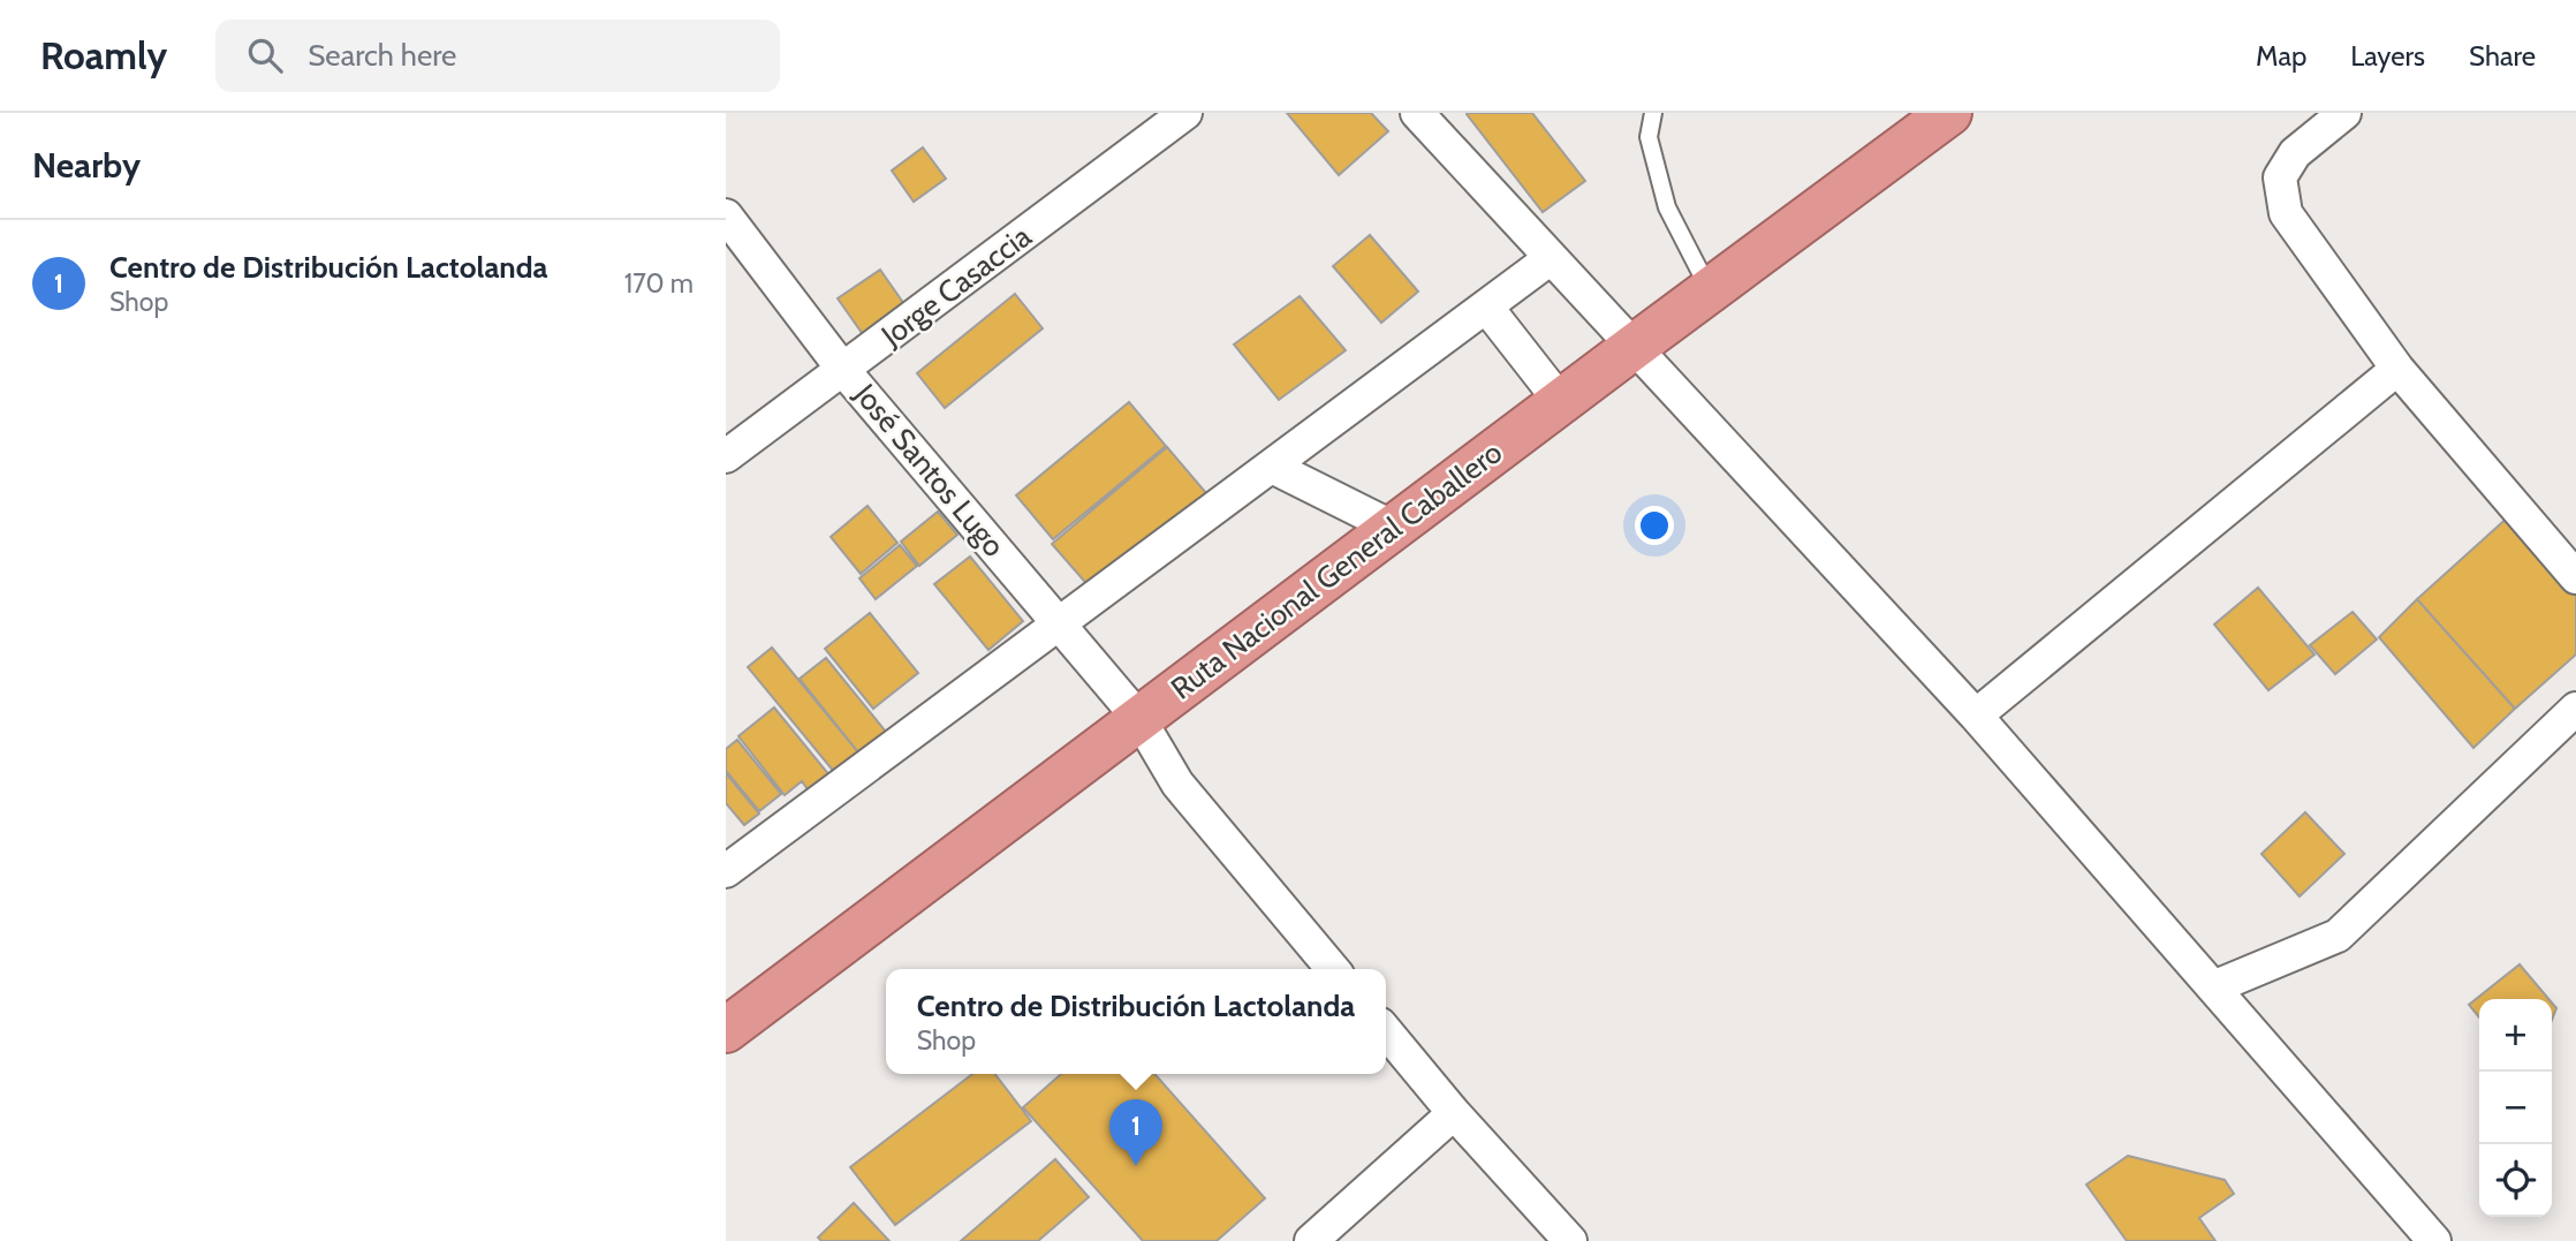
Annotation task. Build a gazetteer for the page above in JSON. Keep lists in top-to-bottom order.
{
  "streets": {
    "highway": ["Ruta Nacional General Caballero"],
    "street": ["Jorge Casaccia", "José Santos Lugo"]
  },
  "crossings": [
    ["Jorge Casaccia", "José Santos Lugo"],
    ["José Santos Lugo", "Ruta Nacional General Caballero"]
  ],
  "page": {
    "header": "Roamly",
    "search": "Search here",
    "nav": ["Map", "Layers", "Share"],
    "heading": "Nearby",
    "list": [
      {
        "mark": "1",
        "name": "Centro de Distribución Lactolanda",
        "note": "Shop",
        "value": "170 m"
      }
    ],
    "popup": ["Centro de Distribución Lactolanda", "Shop"],
    "map_buttons": ["+", "−"],
    "pins": "1"
  }
}
